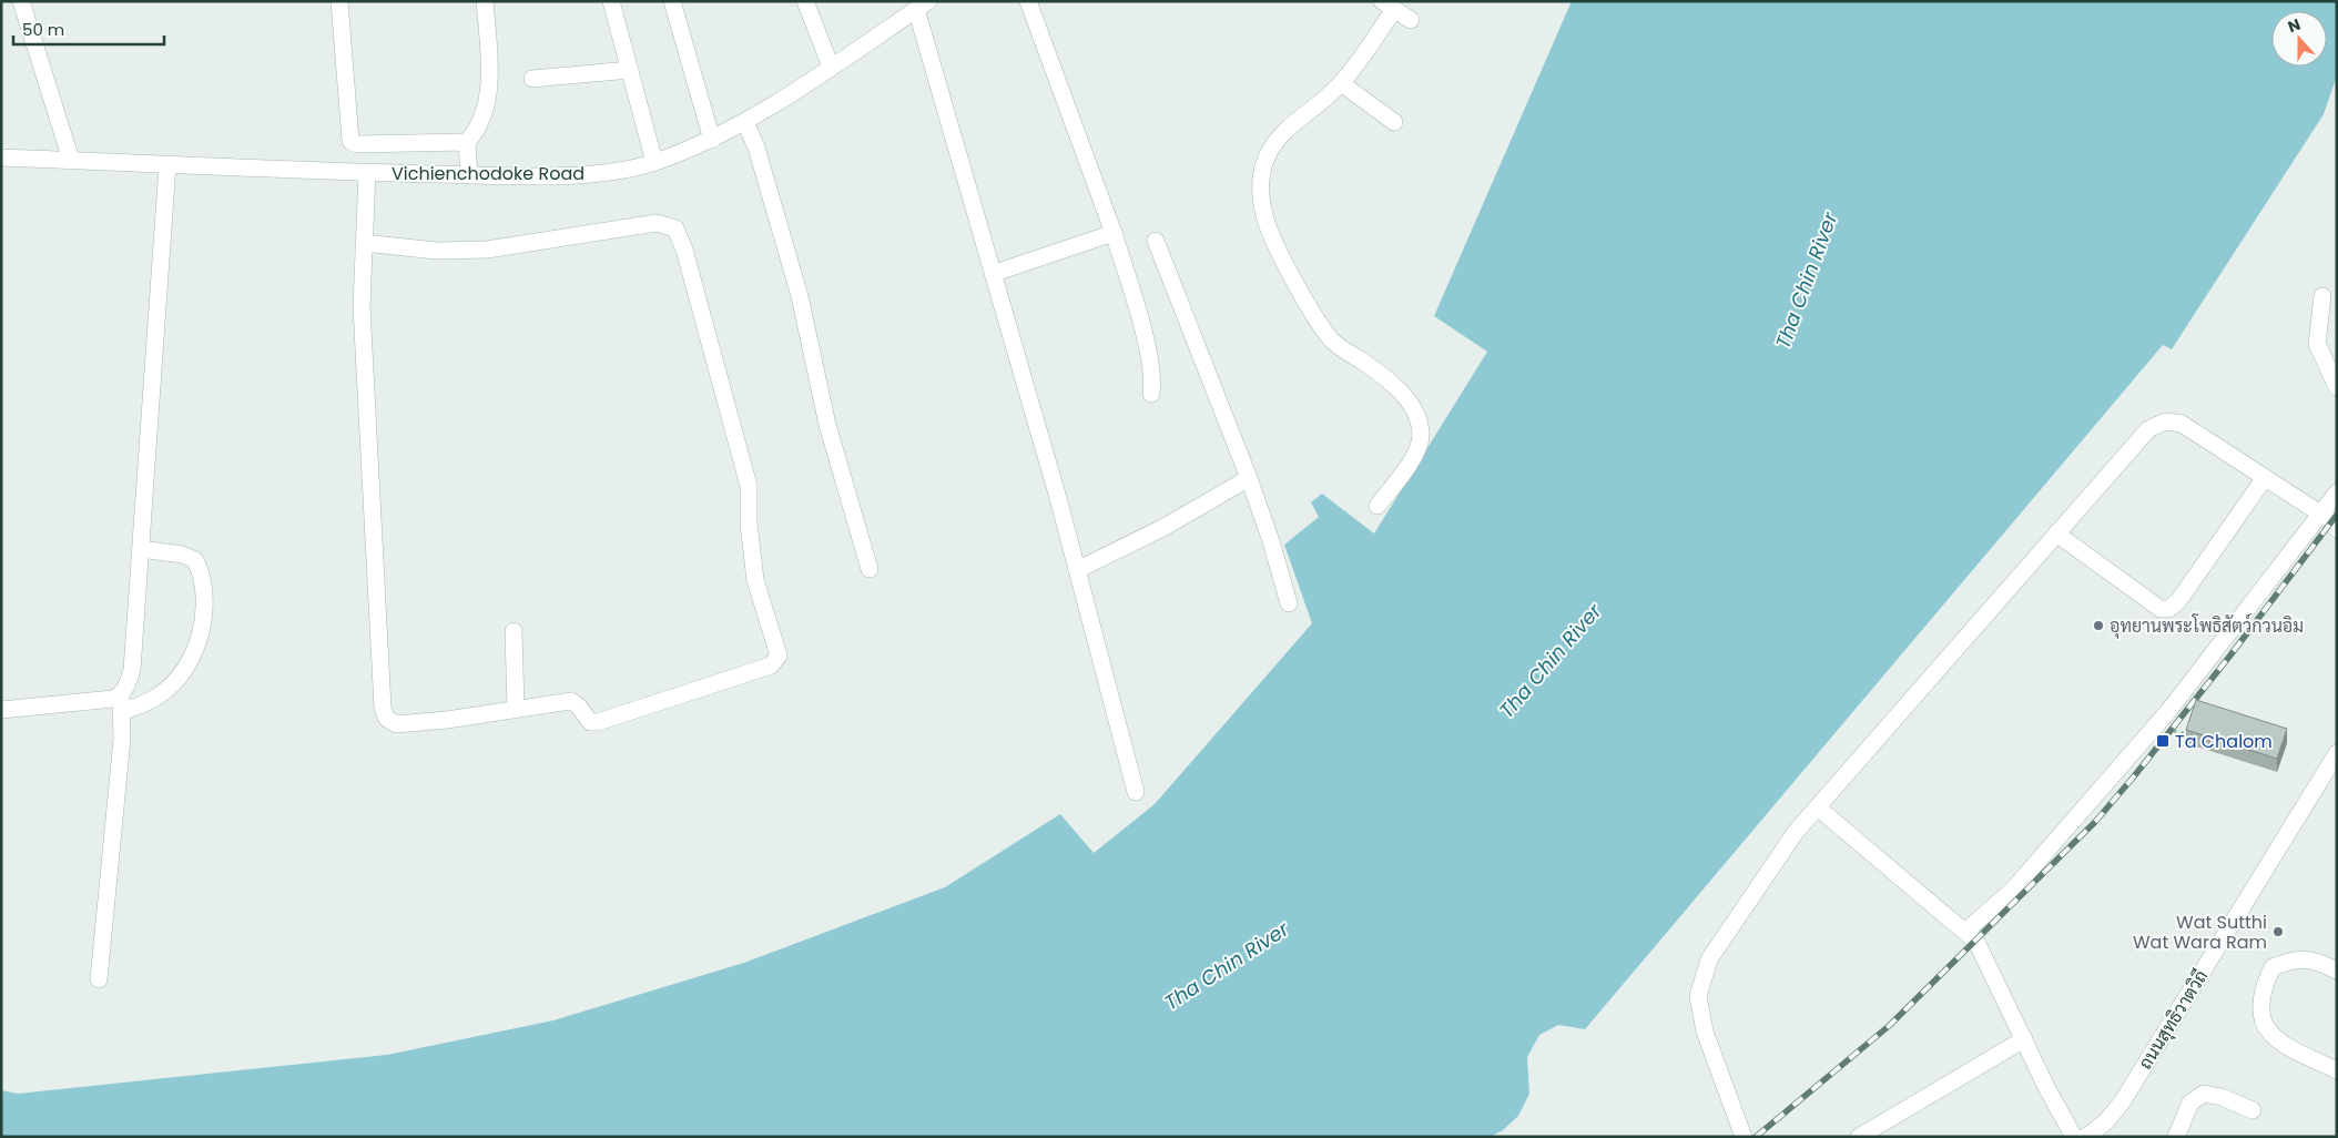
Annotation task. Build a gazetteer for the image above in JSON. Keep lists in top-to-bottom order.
{
  "streets": {
    "street": ["Vichienchodoke Road", "ถนนสุทธิวาตวิถี"]
  },
  "water": ["Tha Chin River"],
  "places": {
    "other": ["อุทยานพระโพธิสัตว์กวนอิม", "Wat Sutthi Wat Wara Ram"],
    "transit": ["Ta Chalom"]
  },
  "scale_bar": "50 m",
  "north": "top"
}
